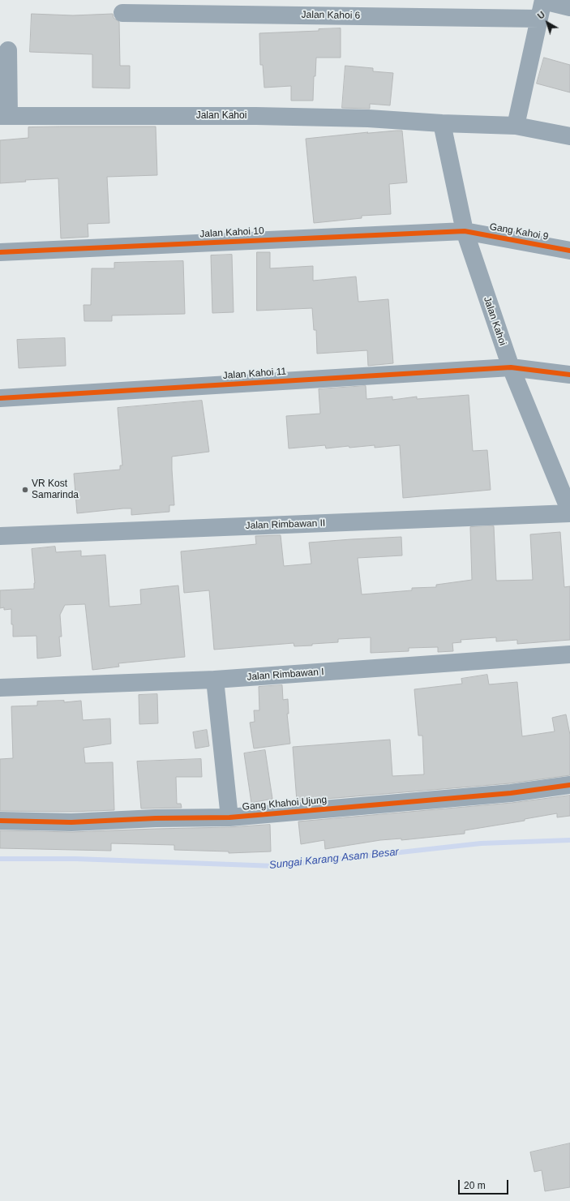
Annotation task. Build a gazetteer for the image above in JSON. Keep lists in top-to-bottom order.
{
  "streets": {
    "street": [
      "Jalan Kahoi 6",
      "Jalan Kahoi",
      "Gang Kahoi 9",
      "Jalan Kahoi 10",
      "Jalan Kahoi 11",
      "Jalan Rimbawan II",
      "Jalan Rimbawan I",
      "Gang Khahoi Ujung"
    ]
  },
  "crossings": [
    ["Jalan Kahoi", "Gang Kahoi 9"],
    ["Jalan Kahoi", "Jalan Kahoi 10"],
    ["Jalan Kahoi", "Jalan Kahoi 11"],
    ["Jalan Kahoi", "Jalan Rimbawan II"],
    ["Gang Kahoi 9", "Jalan Kahoi 10"]
  ],
  "water": ["Sungai Karang Asam Besar"],
  "places": ["VR Kost Samarinda"],
  "scale_bar": "20 m",
  "north": "top left"
}
